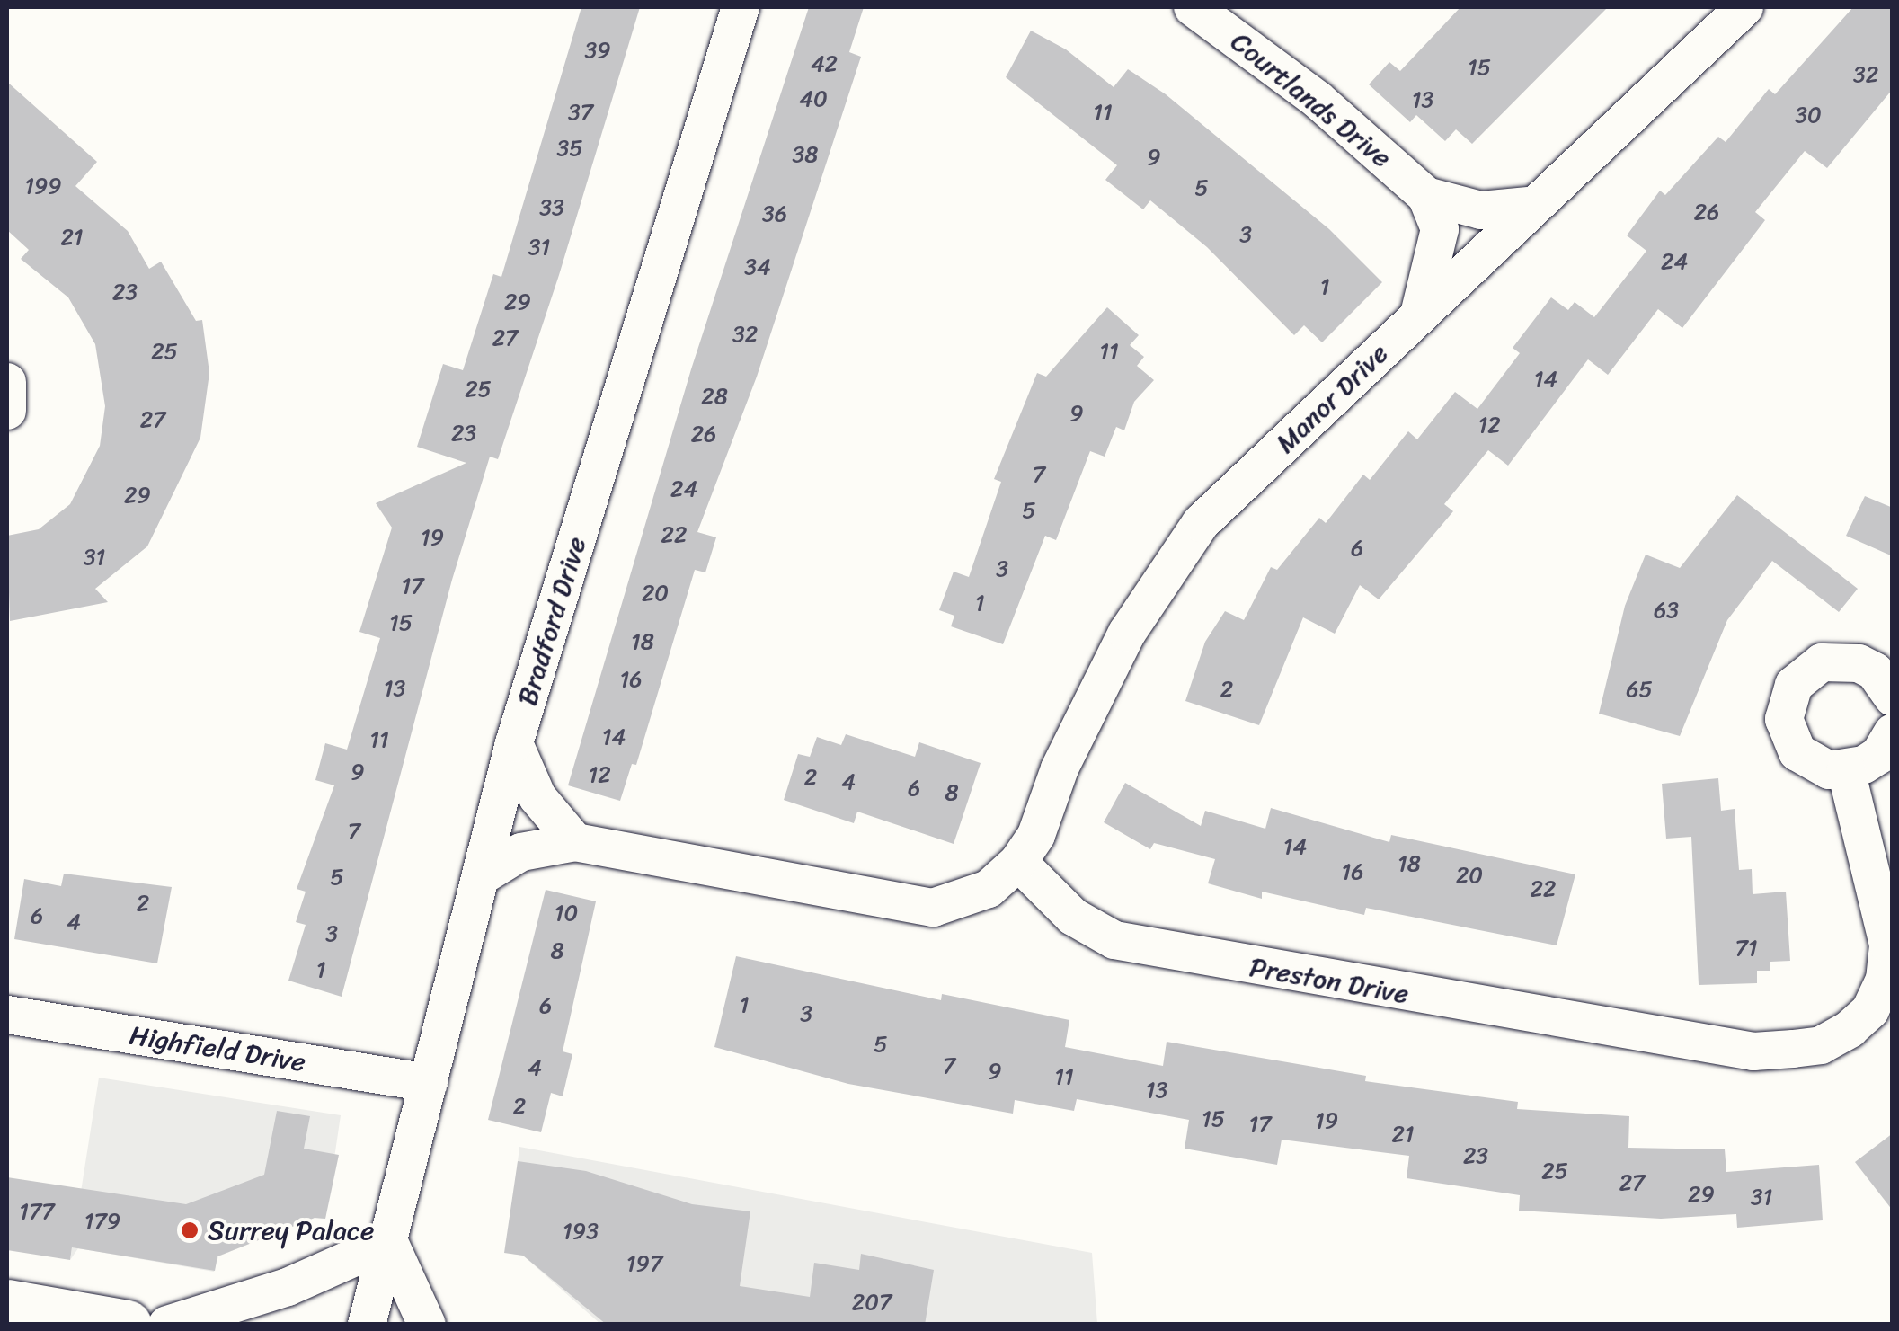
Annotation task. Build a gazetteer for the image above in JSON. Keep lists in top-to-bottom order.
{
  "streets": {
    "street": [
      "Courtlands Drive",
      "Manor Drive",
      "Bradford Drive",
      "Preston Drive",
      "Highfield Drive"
    ]
  },
  "crossings": [
    ["Courtlands Drive", "Manor Drive"],
    ["Manor Drive", "Preston Drive"],
    ["Bradford Drive", "Highfield Drive"]
  ],
  "places": ["Surrey Palace"],
  "house_numbers": [
    "39",
    "42",
    "15",
    "32",
    "40",
    "13",
    "37",
    "11",
    "30",
    "35",
    "38",
    "9",
    "199",
    "5",
    "33",
    "26",
    "36",
    "3",
    "21",
    "31",
    "24",
    "34",
    "1",
    "23",
    "29",
    "32",
    "27",
    "25",
    "11",
    "14",
    "25",
    "28",
    "9",
    "27",
    "12",
    "23",
    "26",
    "7",
    "24",
    "29",
    "5",
    "22",
    "19",
    "6",
    "31",
    "3",
    "17",
    "20",
    "1",
    "63",
    "15",
    "18",
    "16",
    "13",
    "2",
    "65",
    "14",
    "11",
    "9",
    "12",
    "2",
    "4",
    "6",
    "8",
    "7",
    "14",
    "18",
    "16",
    "20",
    "5",
    "22",
    "2",
    "10",
    "6",
    "4",
    "3",
    "71",
    "8",
    "1",
    "1",
    "6",
    "3",
    "5",
    "7",
    "4",
    "9",
    "11",
    "13",
    "2",
    "15",
    "19",
    "17",
    "21",
    "23",
    "25",
    "27",
    "29",
    "31",
    "177",
    "179",
    "193",
    "197",
    "207"
  ]
}
